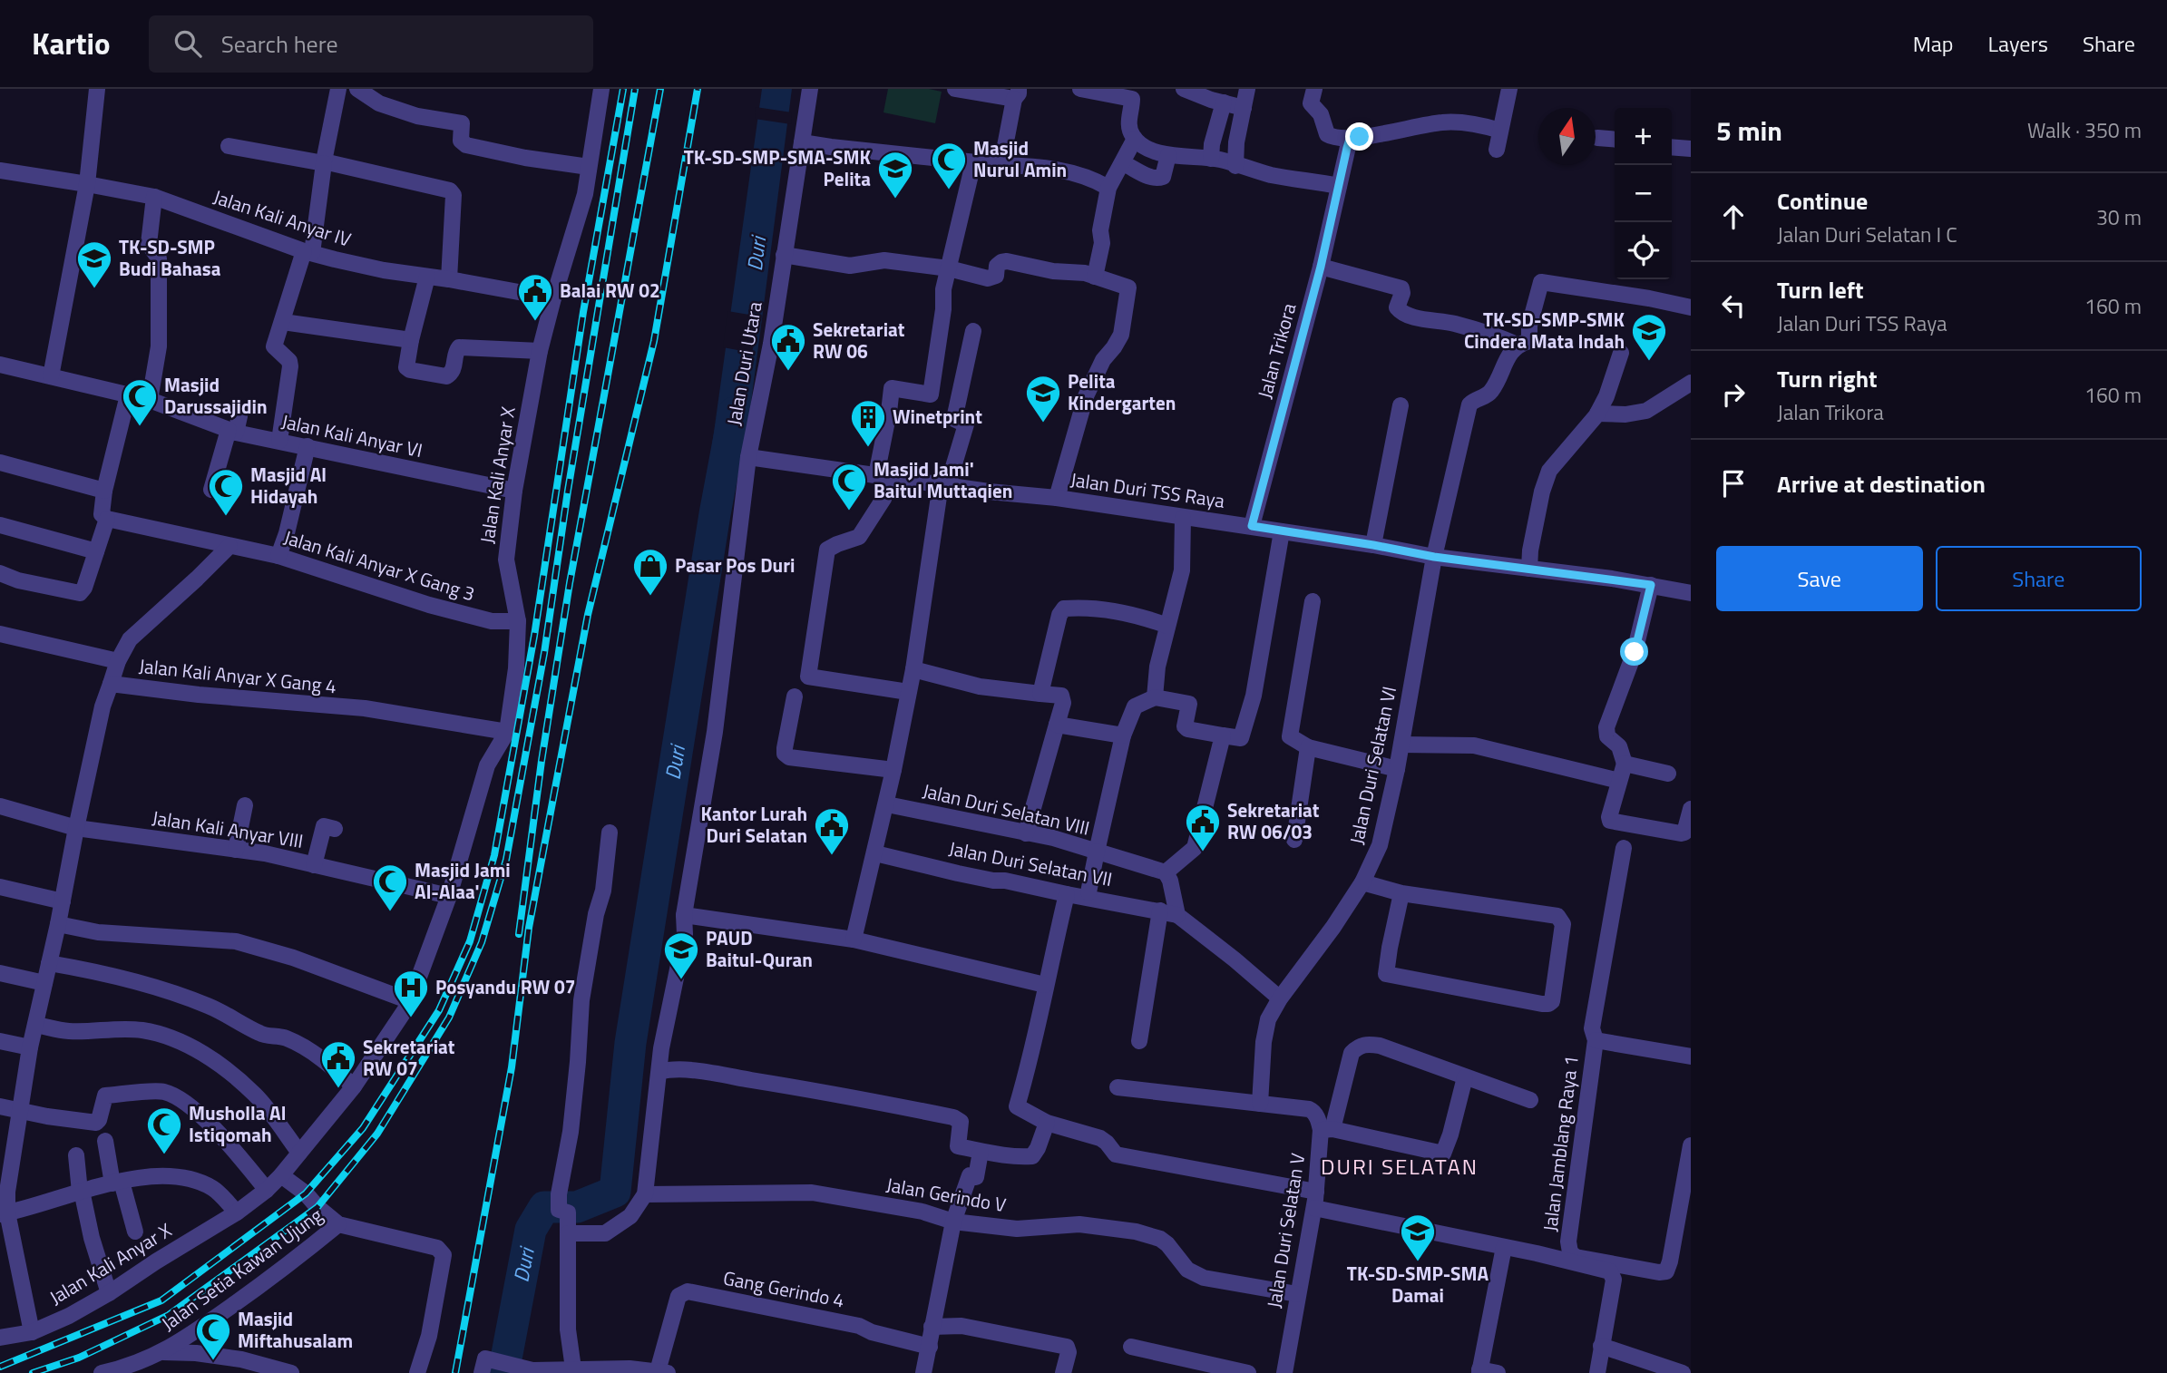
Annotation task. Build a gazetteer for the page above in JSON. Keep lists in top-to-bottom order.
{
  "streets": {
    "street": [
      "Jalan Kali Anyar IV",
      "Jalan Trikora",
      "Jalan Duri Utara",
      "Jalan Kali Anyar VI",
      "Jalan Kali Anyar X",
      "Jalan Duri TSS Raya",
      "Jalan Kali Anyar X Gang 3",
      "Jalan Kali Anyar X Gang 4",
      "Jalan Duri Selatan VI",
      "Jalan Duri Selatan VIII",
      "Jalan Kali Anyar VIII",
      "Jalan Duri Selatan VII",
      "Jalan Jamblang Raya 1",
      "Jalan Gerindo V",
      "Jalan Duri Selatan V",
      "Jalan Setia Kawan Ujung",
      "Gang Gerindo 4"
    ]
  },
  "crossings": [
    ["Jalan Kali Anyar IV", "Jalan Kali Anyar X"],
    ["Jalan Trikora", "Jalan Duri TSS Raya"],
    ["Jalan Duri Utara", "Jalan Duri TSS Raya"],
    ["Jalan Duri Utara", "Jalan Gerindo V"],
    ["Jalan Kali Anyar VI", "Jalan Kali Anyar X"],
    ["Jalan Kali Anyar X", "Jalan Kali Anyar X Gang 3"],
    ["Jalan Kali Anyar X", "Jalan Kali Anyar X Gang 4"],
    ["Jalan Kali Anyar X", "Jalan Kali Anyar VIII"],
    ["Jalan Duri TSS Raya", "Jalan Duri Selatan VI"],
    ["Jalan Kali Anyar X Gang 4", "Jalan Kali Anyar VIII"],
    ["Jalan Gerindo V", "Jalan Duri Selatan V"]
  ],
  "districts": ["DURI SELATAN"],
  "water": ["Duri"],
  "places": {
    "mosque": [
      "Masjid Nurul Amin",
      "Masjid Darussajidin",
      "Masjid Jami' Baitul Muttaqien",
      "Masjid Al Hidayah",
      "Masjid Jami Al-Alaa'",
      "Musholla Al Istiqomah",
      "Masjid Miftahusalam"
    ],
    "school or university": [
      "TK-SD-SMP-SMA-SMK Pelita",
      "TK-SD-SMP Budi Bahasa",
      "TK-SD-SMP-SMK Cindera Mata Indah",
      "Pelita Kindergarten",
      "PAUD Baitul-Quran",
      "TK-SD-SMP-SMA Damai"
    ],
    "public building": [
      "Balai RW 02",
      "Sekretariat RW 06",
      "Sekretariat RW 06/03",
      "Kantor Lurah Duri Selatan",
      "Sekretariat RW 07"
    ],
    "building": ["Winetprint"],
    "shop": ["Pasar Pos Duri"],
    "hospital": ["Posyandu RW 07"]
  },
  "north": "top",
  "page": {
    "header": "Kartio",
    "search": "Search here",
    "nav": ["Map", "Layers", "Share"],
    "heading": ["5 min", "Walk · 350 m"],
    "map_buttons": ["+", "−"],
    "list": [
      ["Continue", "Jalan Duri Selatan I C", "30 m"],
      ["Turn left", "Jalan Duri TSS Raya", "160 m"],
      ["Turn right", "Jalan Trikora", "160 m"],
      "Arrive at destination"
    ],
    "buttons": ["Save", "Share"]
  }
}
